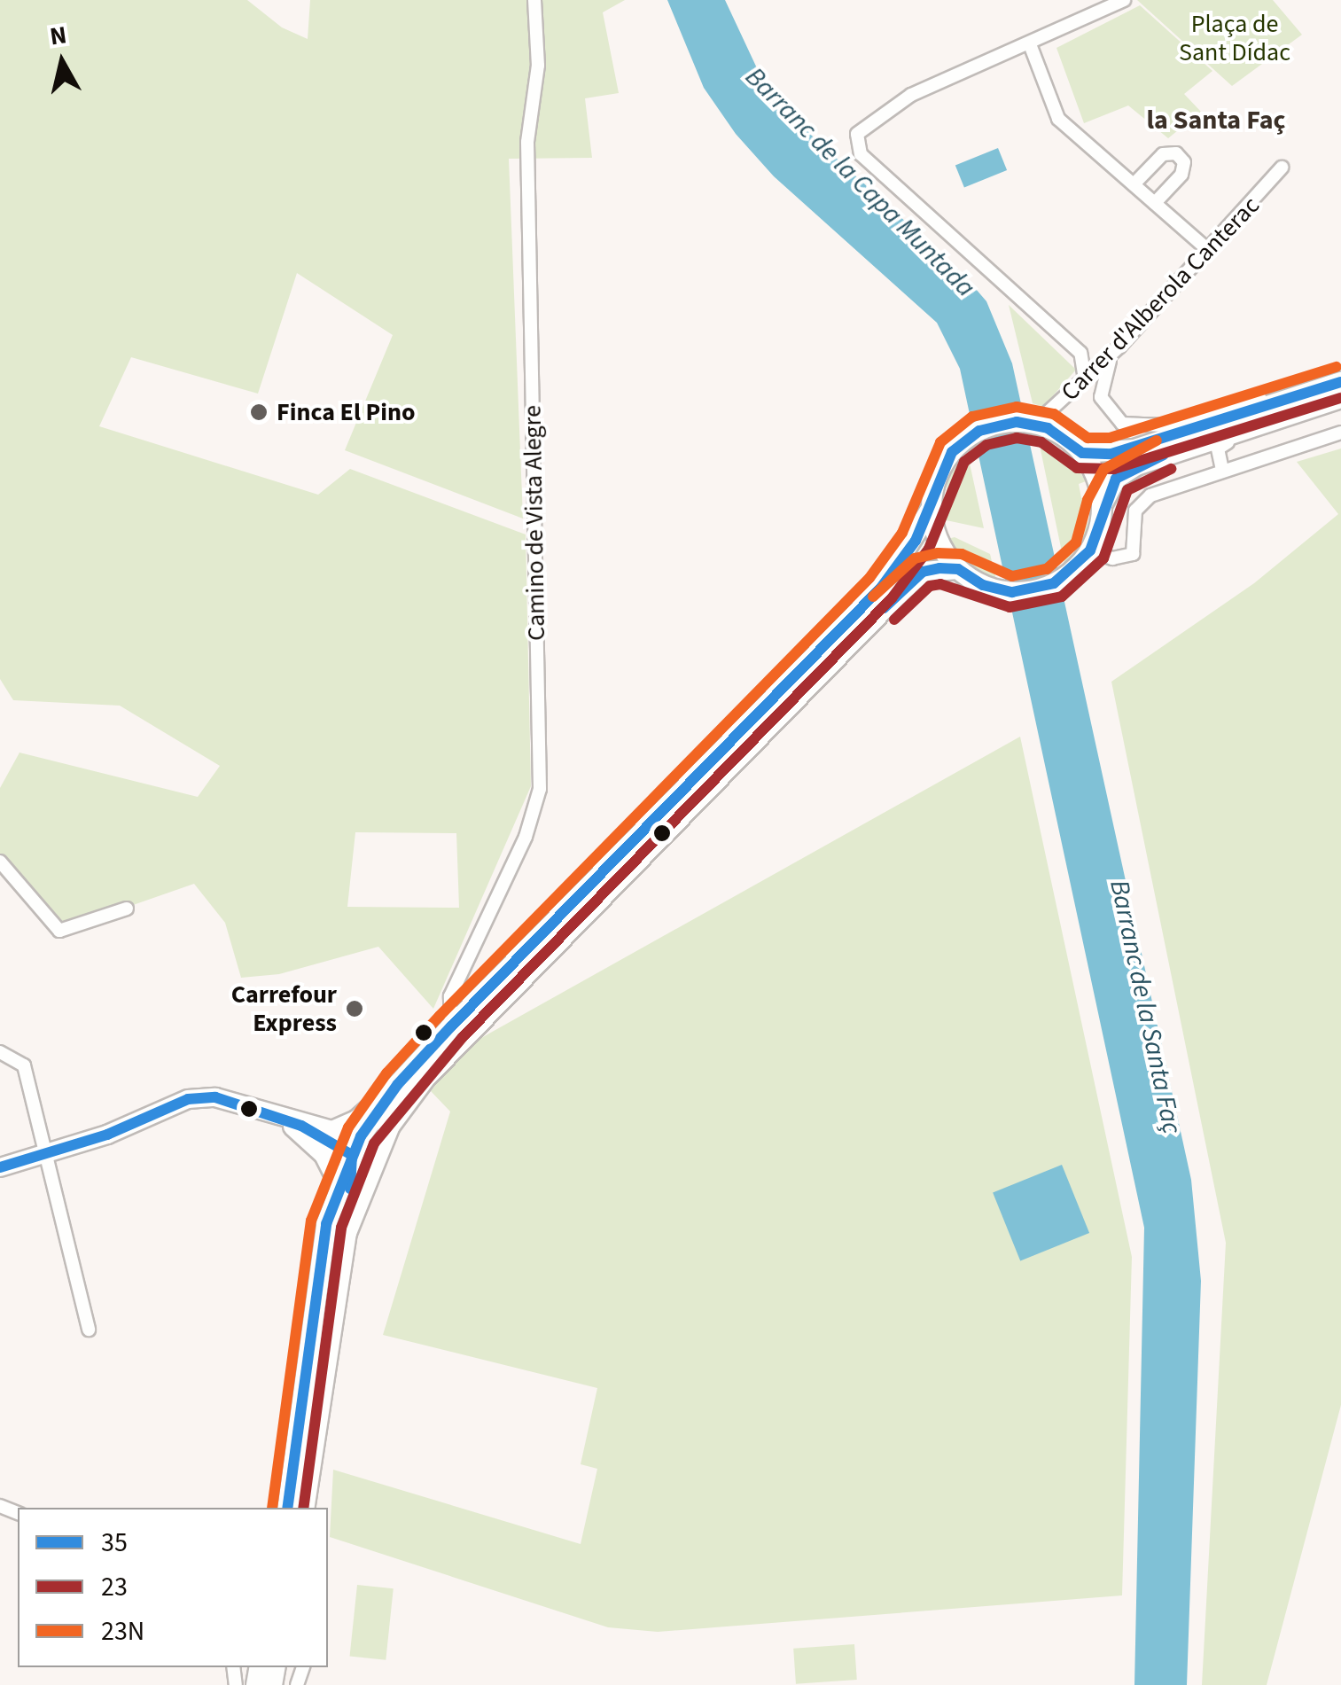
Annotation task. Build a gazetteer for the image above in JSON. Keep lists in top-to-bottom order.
{
  "streets": {
    "street": ["Carrer d'Alberola Canterac", "Camino de Vista Alegre"]
  },
  "districts": ["la Santa Faç"],
  "water": ["Barranc de la Capa Muntada", "Barranc de la Santa Faç"],
  "parks": ["Plaça de Sant Dídac"],
  "places": ["Finca El Pino", "Carrefour Express"],
  "lines": ["transit line 23N", "transit line 35", "transit line 23"],
  "legend": ["35", "23", "23N"],
  "north": "top"
}
